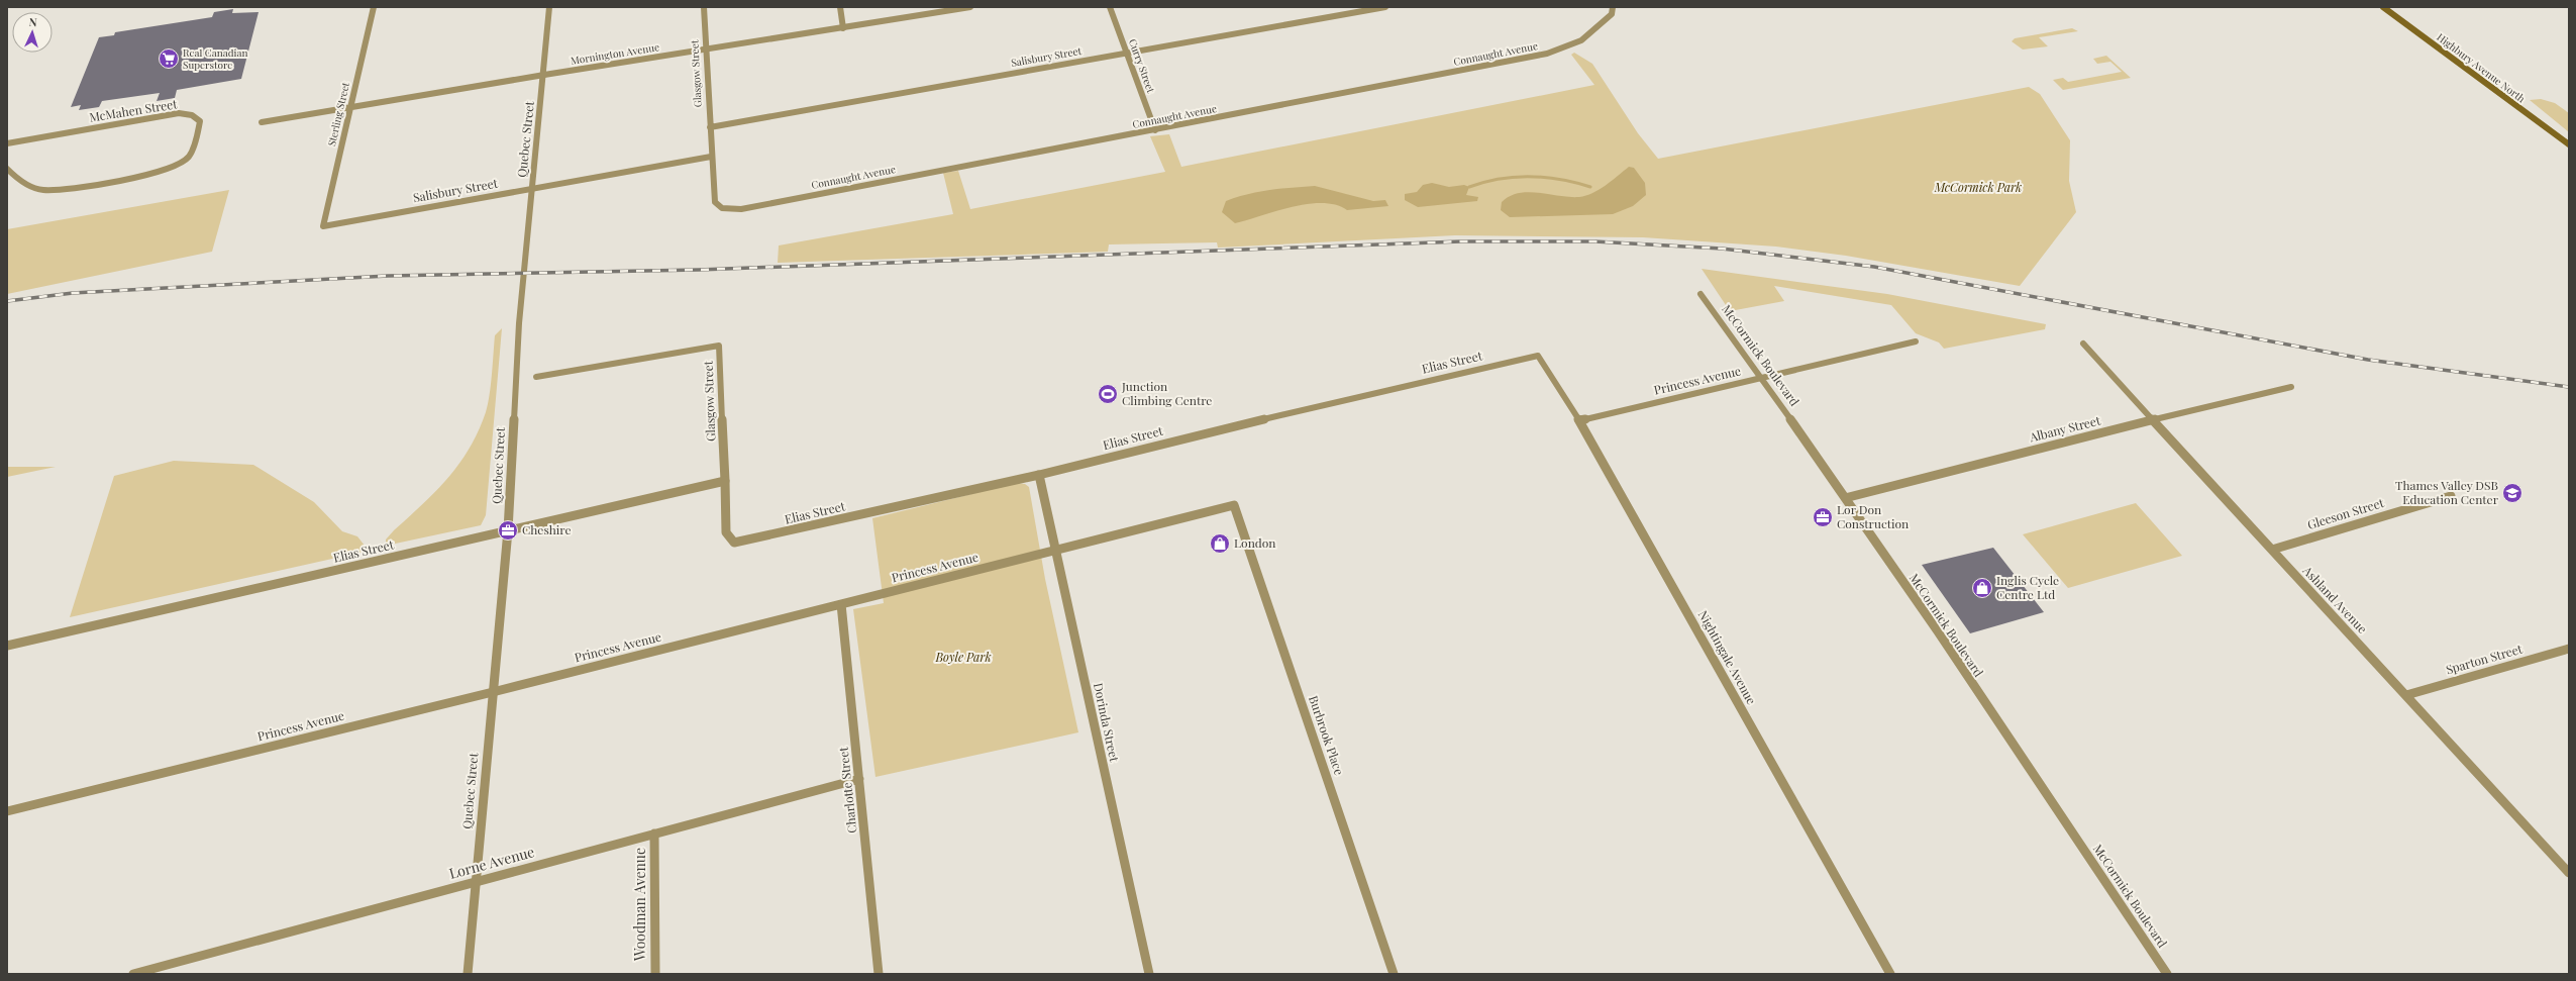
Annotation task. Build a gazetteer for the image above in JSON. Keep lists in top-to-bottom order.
{
  "streets": {
    "main road": ["Highbury Avenue North"],
    "street": [
      "Mornington Avenue",
      "Connaught Avenue",
      "Salisbury Street",
      "Curry Street",
      "Glasgow Street",
      "McMahen Street",
      "Sterling Street",
      "Quebec Street",
      "McCormick Boulevard",
      "Elias Street",
      "Princess Avenue",
      "Albany Street",
      "Gleeson Street",
      "Ashland Avenue",
      "Nightingale Avenue",
      "Sparton Street",
      "Dorinda Street",
      "Burbrook Place",
      "Charlotte Street",
      "Lorne Avenue",
      "Woodman Avenue"
    ]
  },
  "crossings": [
    ["Mornington Avenue", "Glasgow Street"],
    ["Mornington Avenue", "Sterling Street"],
    ["Mornington Avenue", "Quebec Street"],
    ["Connaught Avenue", "Curry Street"],
    ["Connaught Avenue", "Glasgow Street"],
    ["Salisbury Street", "Curry Street"],
    ["Salisbury Street", "Glasgow Street"],
    ["Salisbury Street", "Sterling Street"],
    ["Salisbury Street", "Quebec Street"],
    ["Glasgow Street", "Elias Street"],
    ["Quebec Street", "Elias Street"],
    ["Quebec Street", "Princess Avenue"],
    ["Quebec Street", "Lorne Avenue"],
    ["McCormick Boulevard", "Princess Avenue"],
    ["McCormick Boulevard", "Albany Street"],
    ["Elias Street", "Nightingale Avenue"],
    ["Elias Street", "Dorinda Street"],
    ["Princess Avenue", "Nightingale Avenue"],
    ["Princess Avenue", "Dorinda Street"],
    ["Princess Avenue", "Burbrook Place"],
    ["Princess Avenue", "Charlotte Street"],
    ["Albany Street", "Ashland Avenue"],
    ["Gleeson Street", "Ashland Avenue"],
    ["Ashland Avenue", "Sparton Street"],
    ["Charlotte Street", "Lorne Avenue"],
    ["Lorne Avenue", "Woodman Avenue"]
  ],
  "parks": ["McCormick Park", "Boyle Park"],
  "places": {
    "supermarket": ["Real Canadian Superstore"],
    "sports": ["Junction Climbing Centre"],
    "school or university": ["Thames Valley DSB Education Center"],
    "office": ["Lor Don Construction", "Cheshire"],
    "shop": ["London", "Inglis Cycle Centre Ltd"]
  },
  "north": "top"
}
